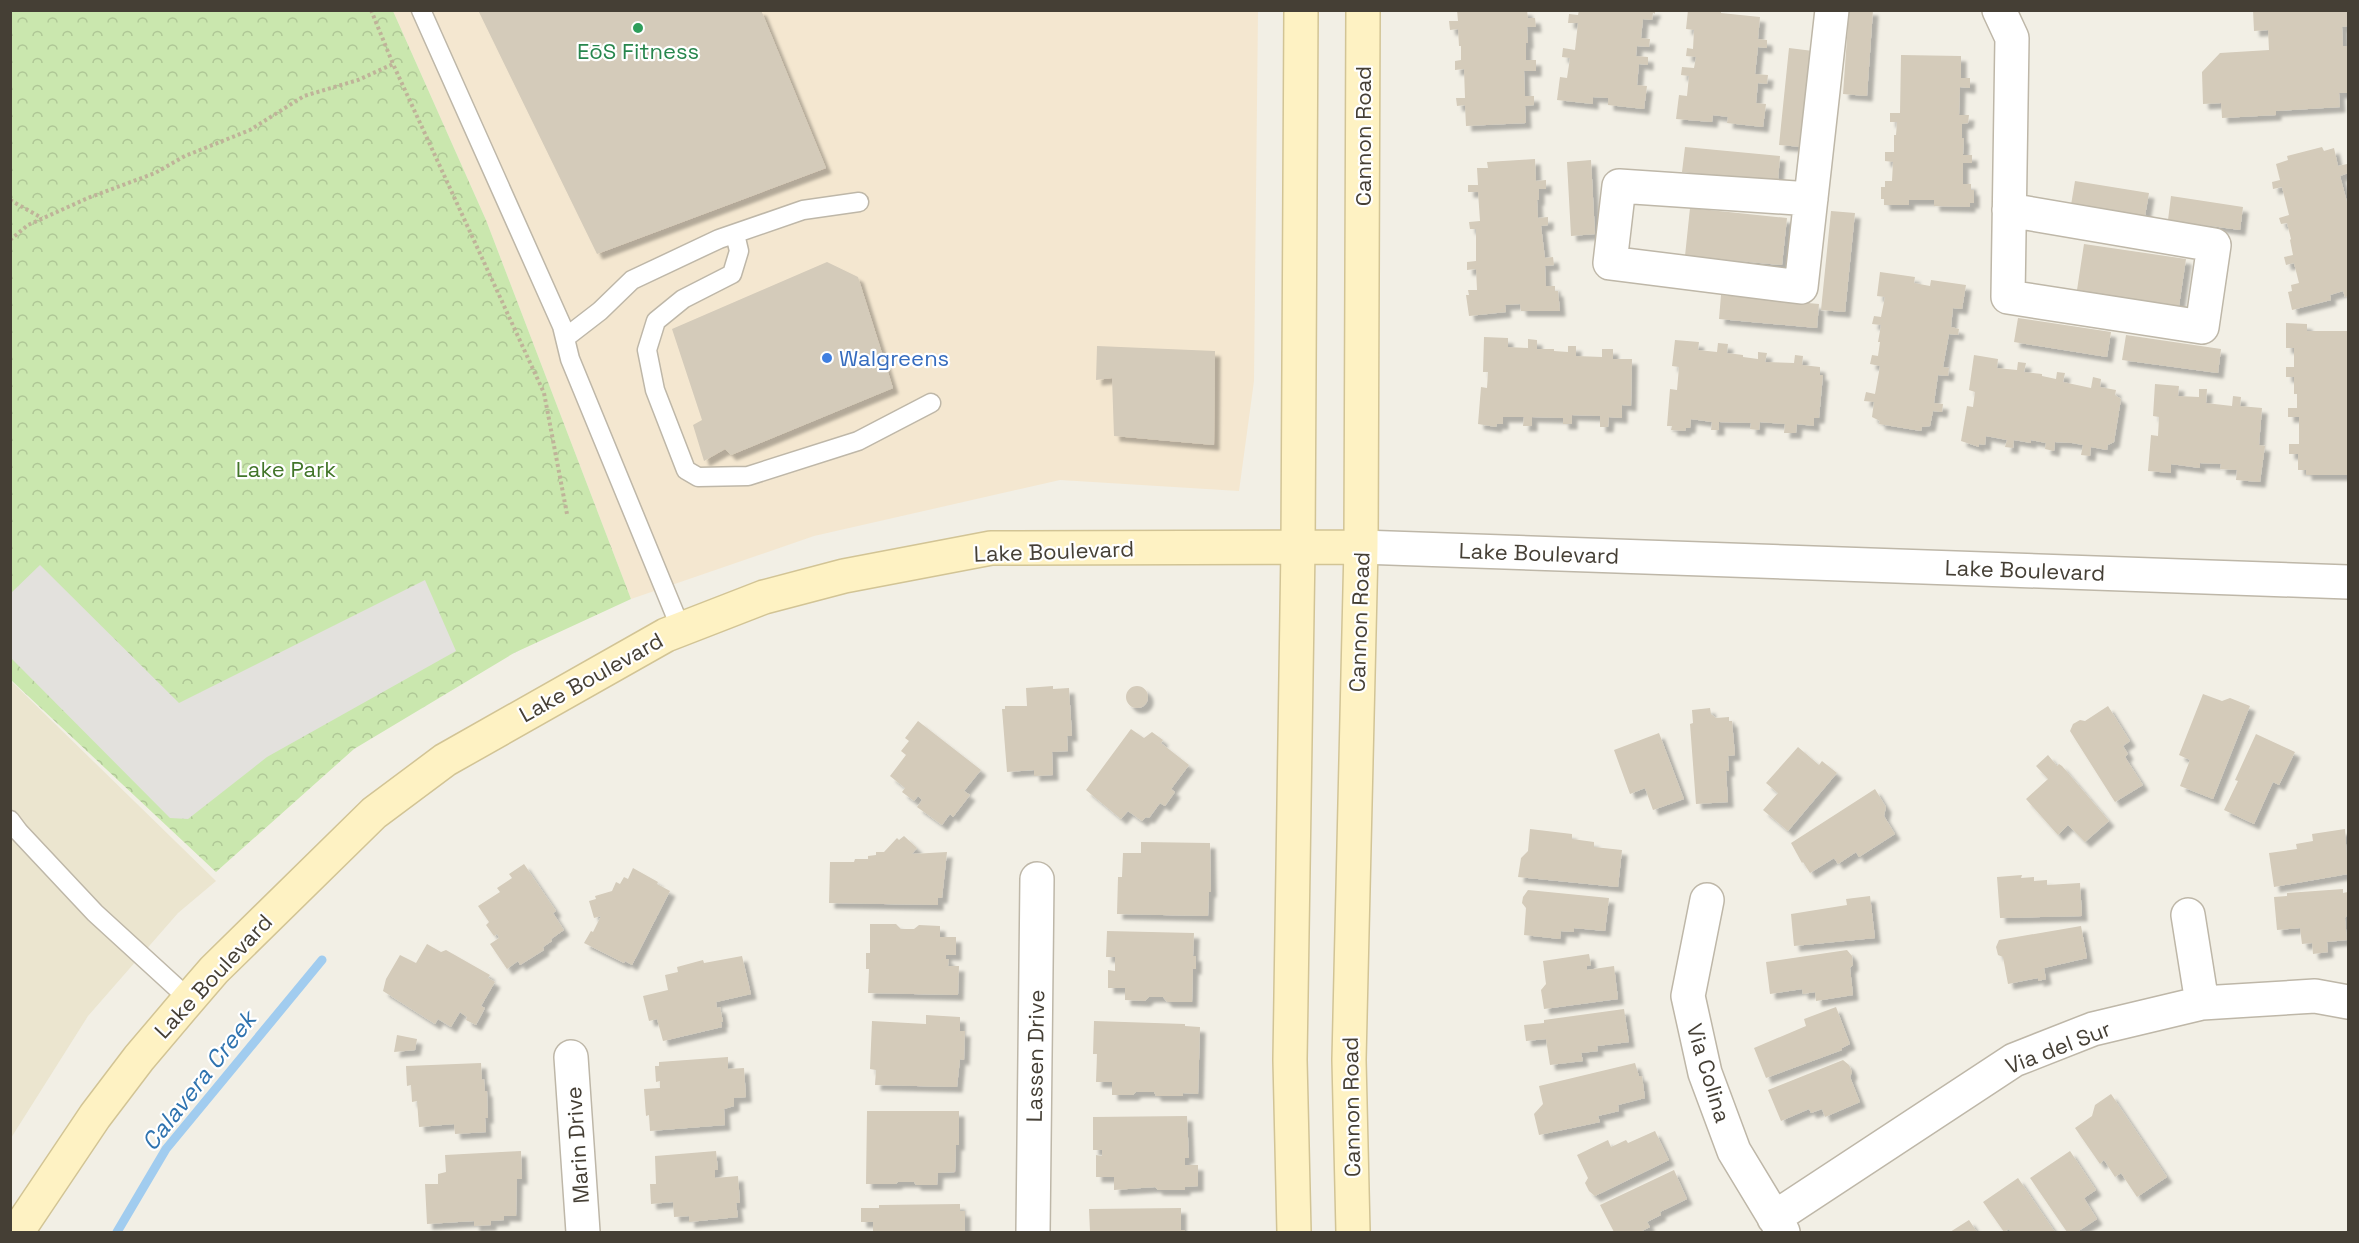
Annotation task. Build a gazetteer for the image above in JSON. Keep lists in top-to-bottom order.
{
  "streets": {
    "main road": ["Cannon Road", "Lake Boulevard"],
    "street": [
      "Via del Sur",
      "Lassen Drive",
      "Via Colina",
      "Marin Drive"
    ]
  },
  "crossings": [
    ["Cannon Road", "Lake Boulevard"],
    ["Via del Sur", "Via Colina"]
  ],
  "water": ["Calavera Creek"],
  "parks": ["Lake Park"],
  "places": ["EōS Fitness", "Walgreens"]
}
